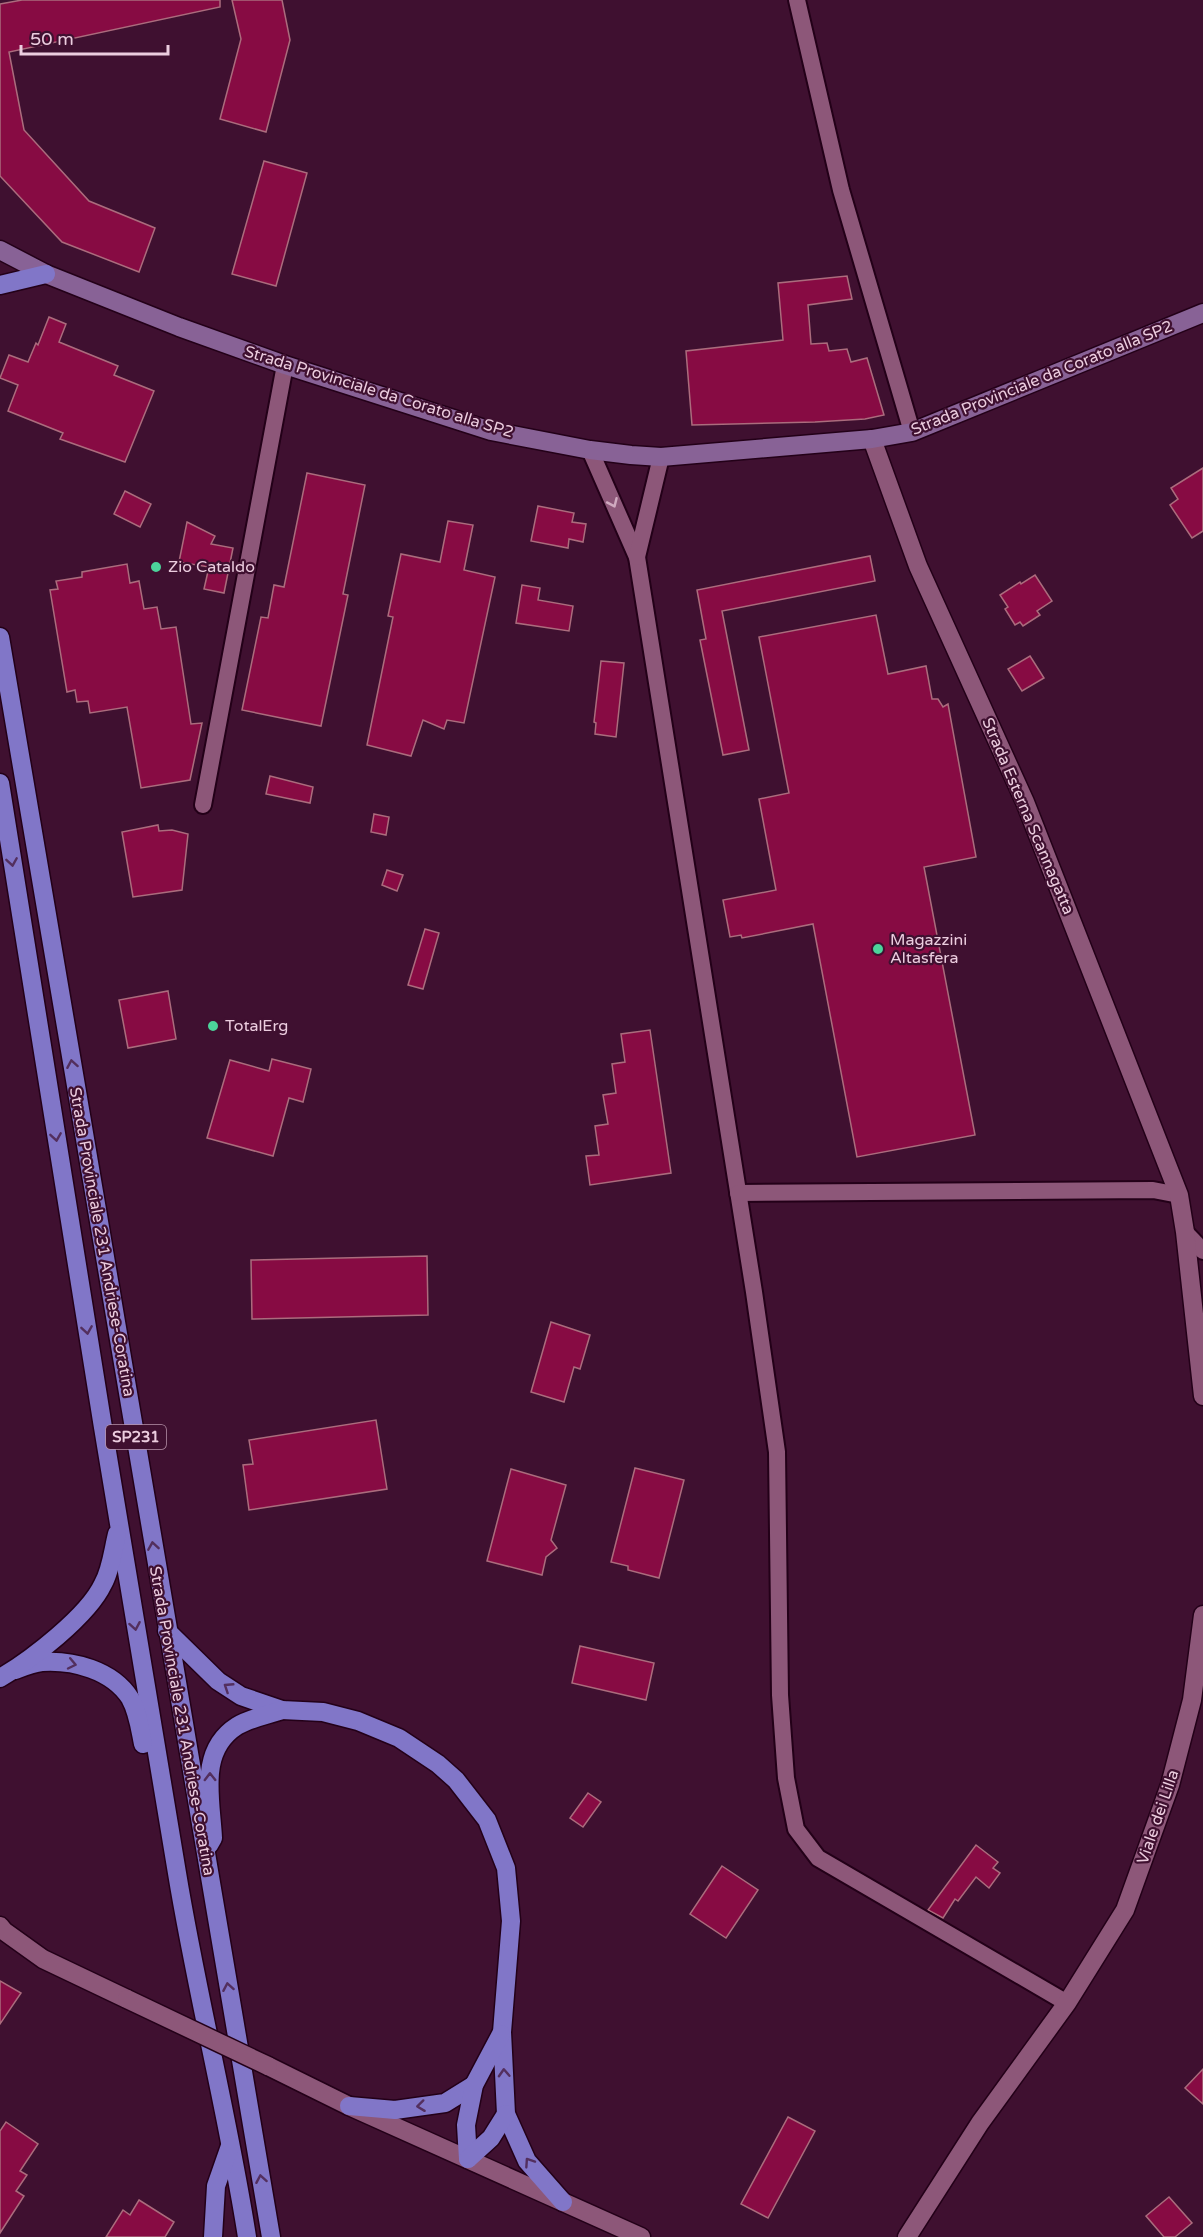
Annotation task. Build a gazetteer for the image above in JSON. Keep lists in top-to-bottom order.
{
  "streets": {
    "highway": ["Strada Provinciale 231 Andriese-Coratina", "SP231"],
    "main road": ["Strada Provinciale da Corato alla SP2"],
    "street": ["Strada Esterna Scannagatta", "Viale dei Lilla"]
  },
  "crossings": [
    ["Strada Provinciale da Corato alla SP2", "Strada Esterna Scannagatta"]
  ],
  "places": ["Zio Cataldo", "Magazzini Altasfera", "TotalErg"],
  "scale_bar": "50 m"
}
